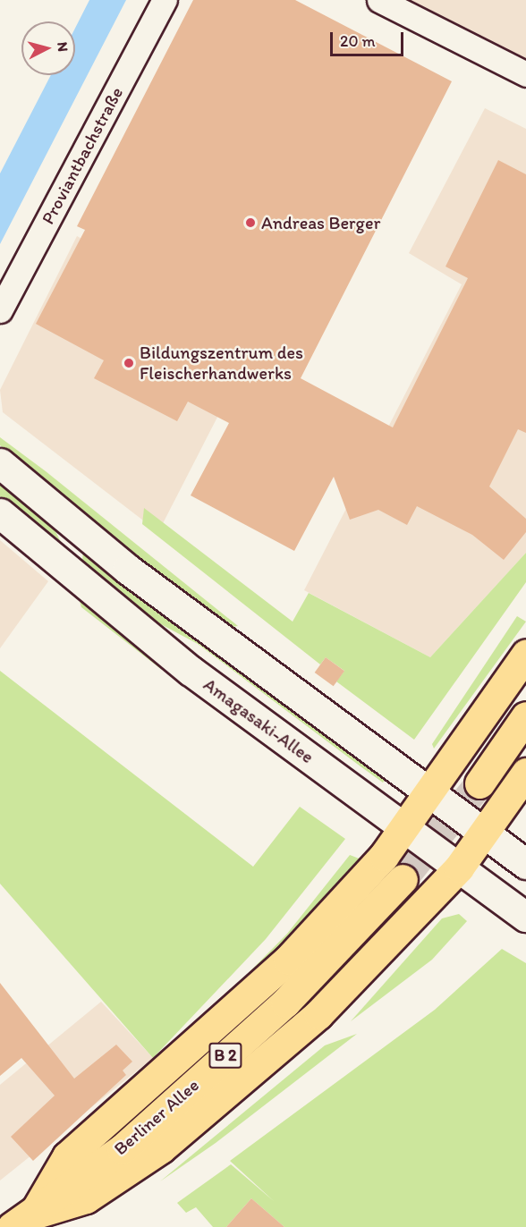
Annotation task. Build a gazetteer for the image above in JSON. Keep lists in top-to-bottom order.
{
  "streets": {
    "main road": ["Amagasaki-Allee", "B 2", "Berliner Allee"],
    "street": ["Proviantbachstraße"]
  },
  "places": ["Andreas Berger", "Bildungszentrum des Fleischerhandwerks"],
  "scale_bar": "20 m",
  "north": "right"
}
